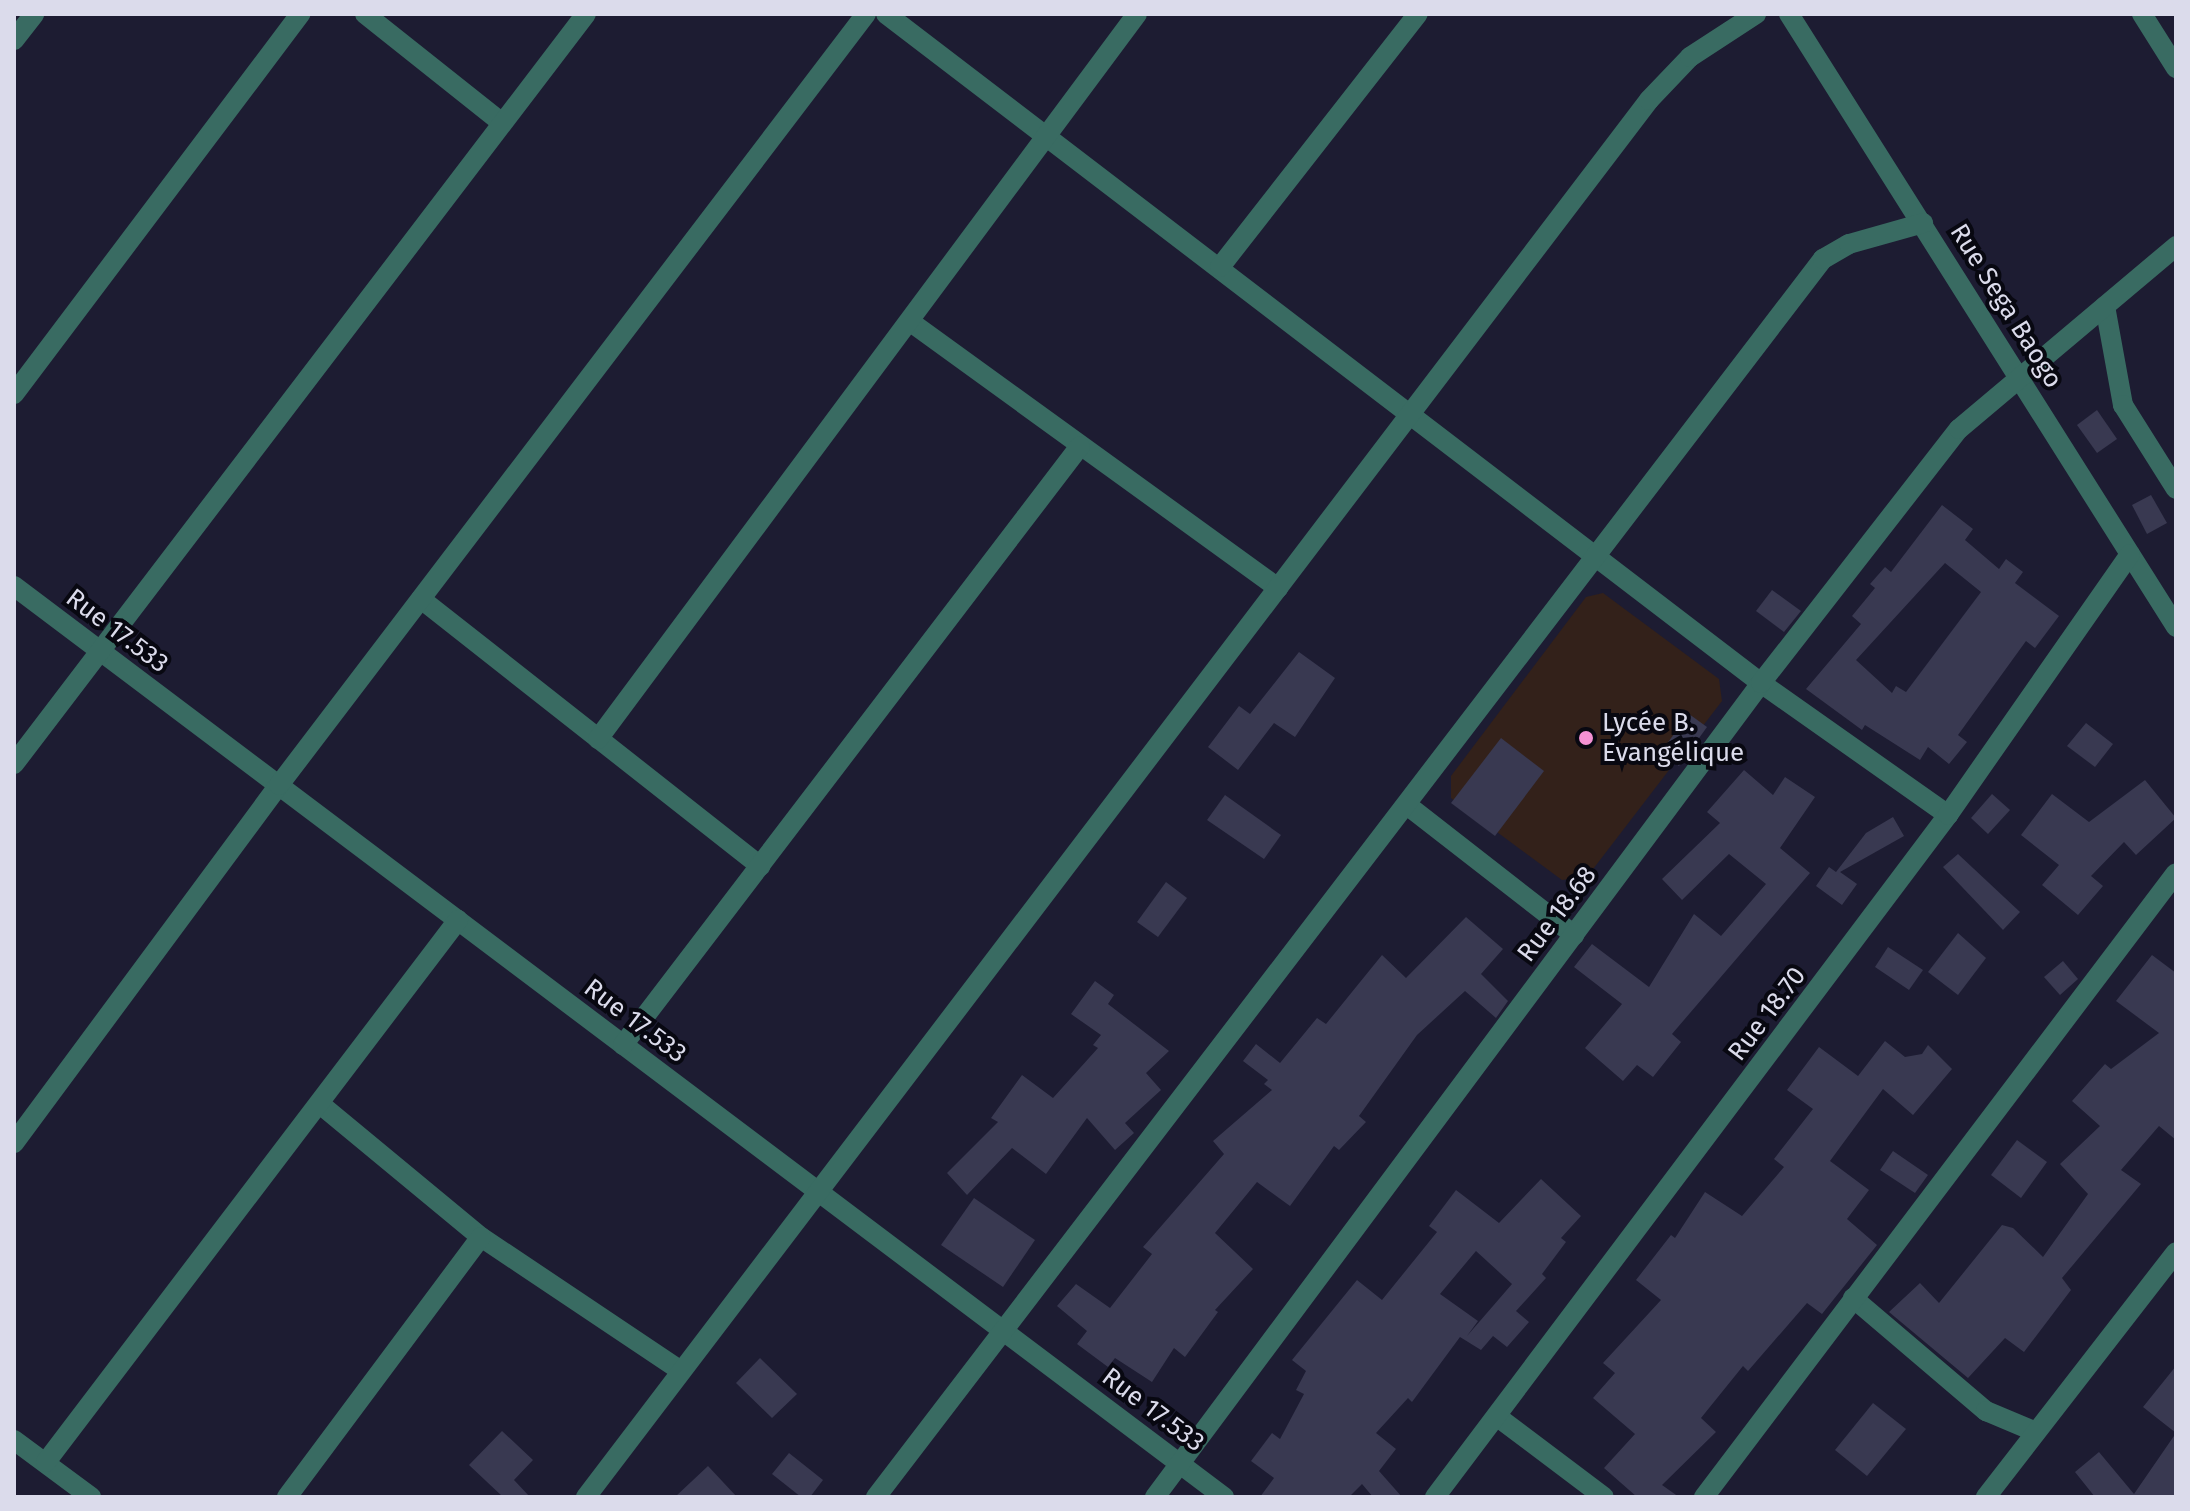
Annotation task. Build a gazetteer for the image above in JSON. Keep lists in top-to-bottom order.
{
  "streets": {
    "street": [
      "Rue Sega Baogo",
      "Rue 17.533",
      "Rue 18.68",
      "Rue 18.70"
    ]
  },
  "crossings": [
    ["Rue Sega Baogo", "Rue 18.68"],
    ["Rue Sega Baogo", "Rue 18.70"],
    ["Rue 17.533", "Rue 18.68"]
  ],
  "places": ["Lycée B. Evangélique"]
}
